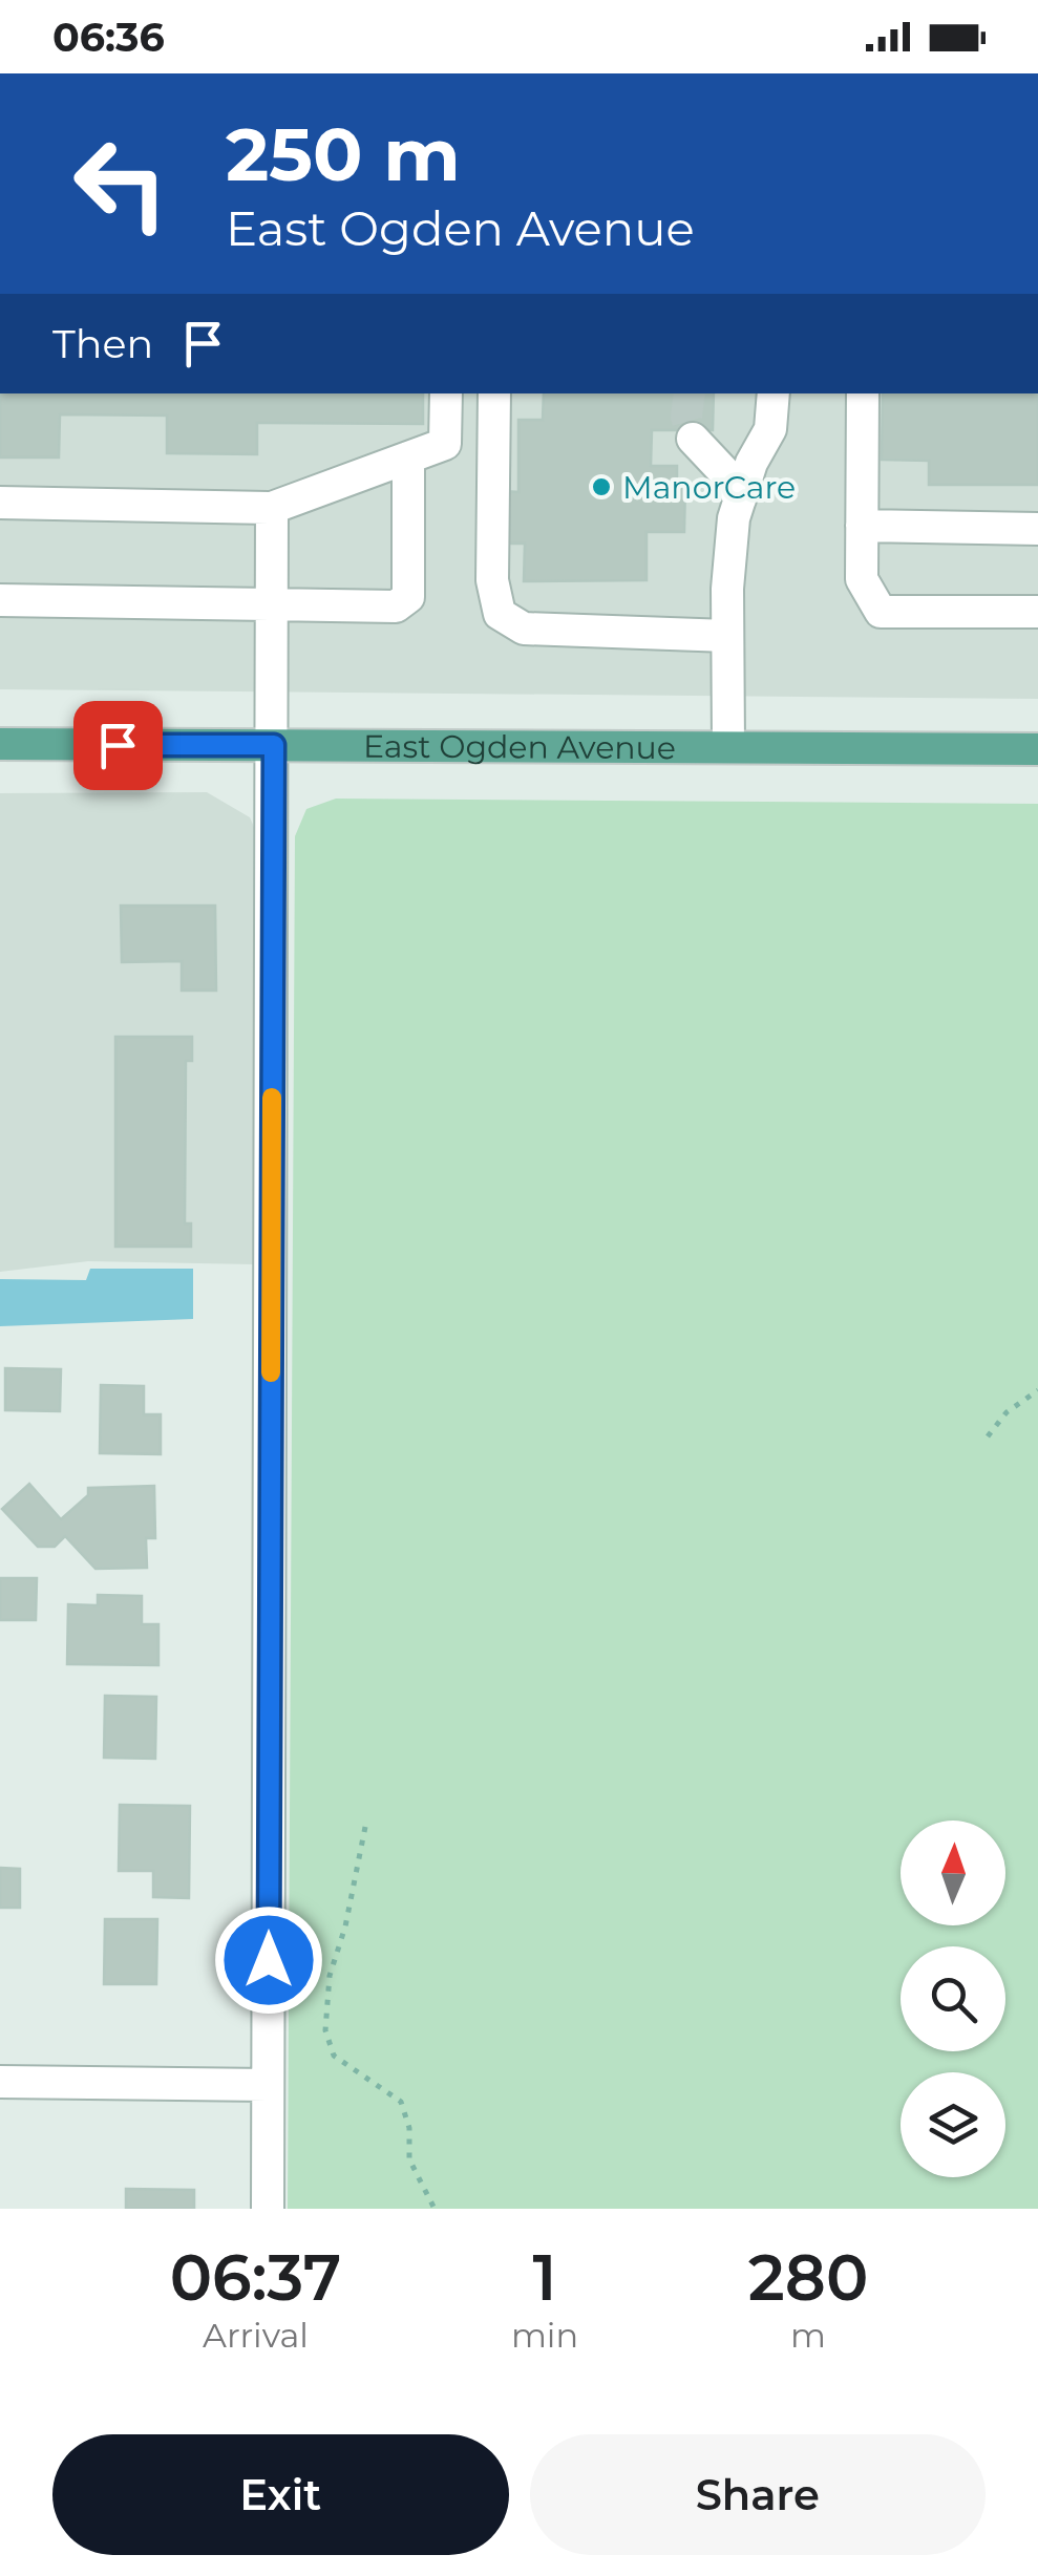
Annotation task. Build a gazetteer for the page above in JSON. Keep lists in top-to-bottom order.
{
  "streets": {
    "main road": ["East Ogden Avenue"]
  },
  "places": ["ManorCare"],
  "north": "top",
  "page": {
    "status": "06:36",
    "turn": ["250 m", "East Ogden Avenue"],
    "then": "Then",
    "eta": [
      "06:37",
      "Arrival",
      "1",
      "min",
      "280",
      "m"
    ],
    "buttons": ["Exit", "Share"]
  }
}
